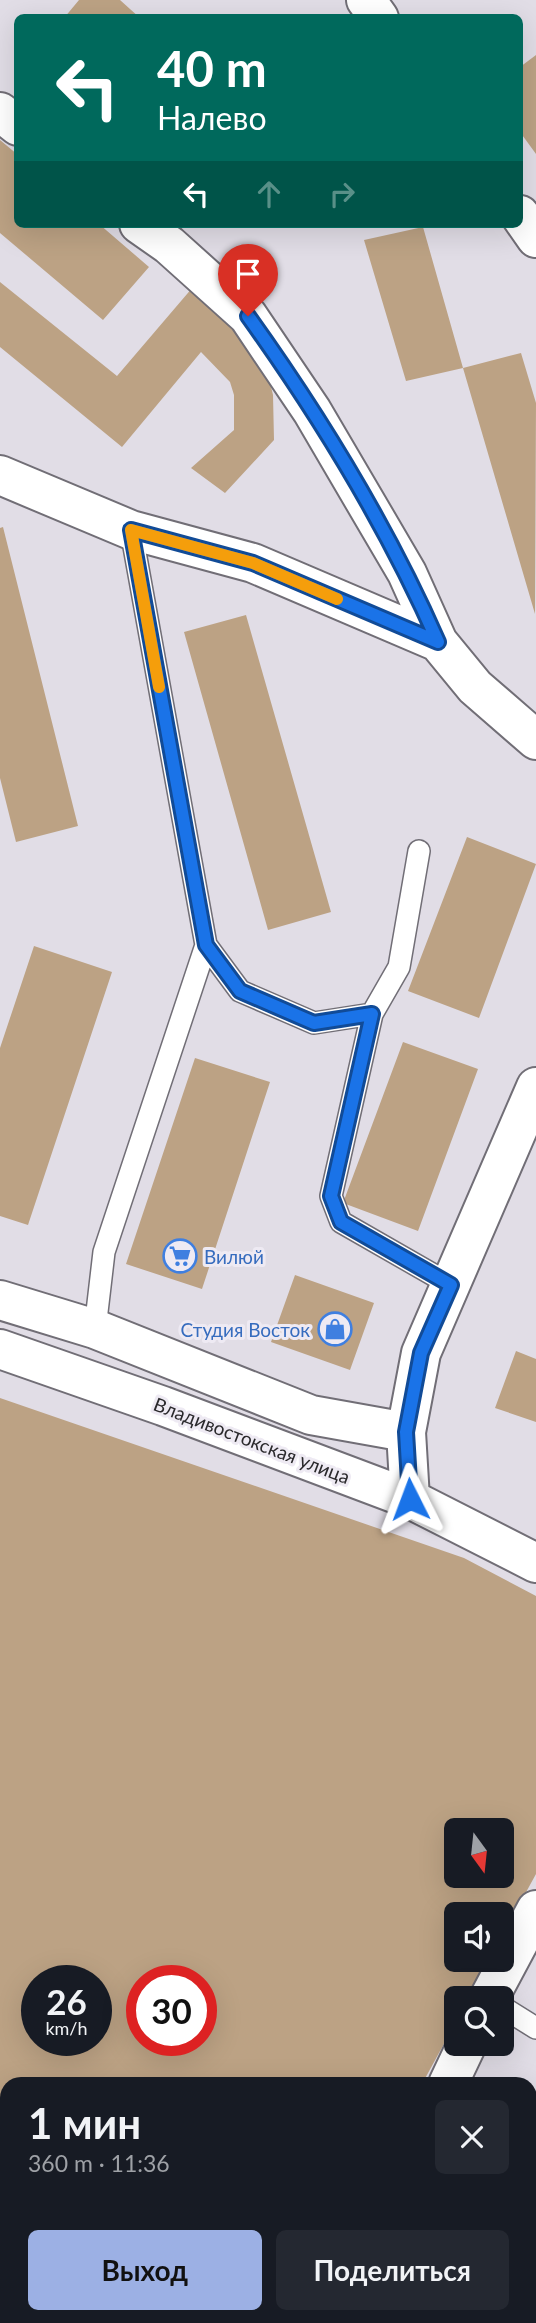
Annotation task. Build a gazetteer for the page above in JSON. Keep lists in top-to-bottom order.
{
  "streets": {
    "street": ["Владивостокская улица"]
  },
  "places": {
    "supermarket": ["Вилюй"],
    "shop": ["Студия Восток"]
  },
  "north": "bottom",
  "page": {
    "turn": ["40 m", "Налево"],
    "speed": "26 km/h",
    "limit": "30",
    "heading": ["1 мин", "360 m · 11:36"],
    "buttons": ["Выход", "Поделиться"]
  }
}
